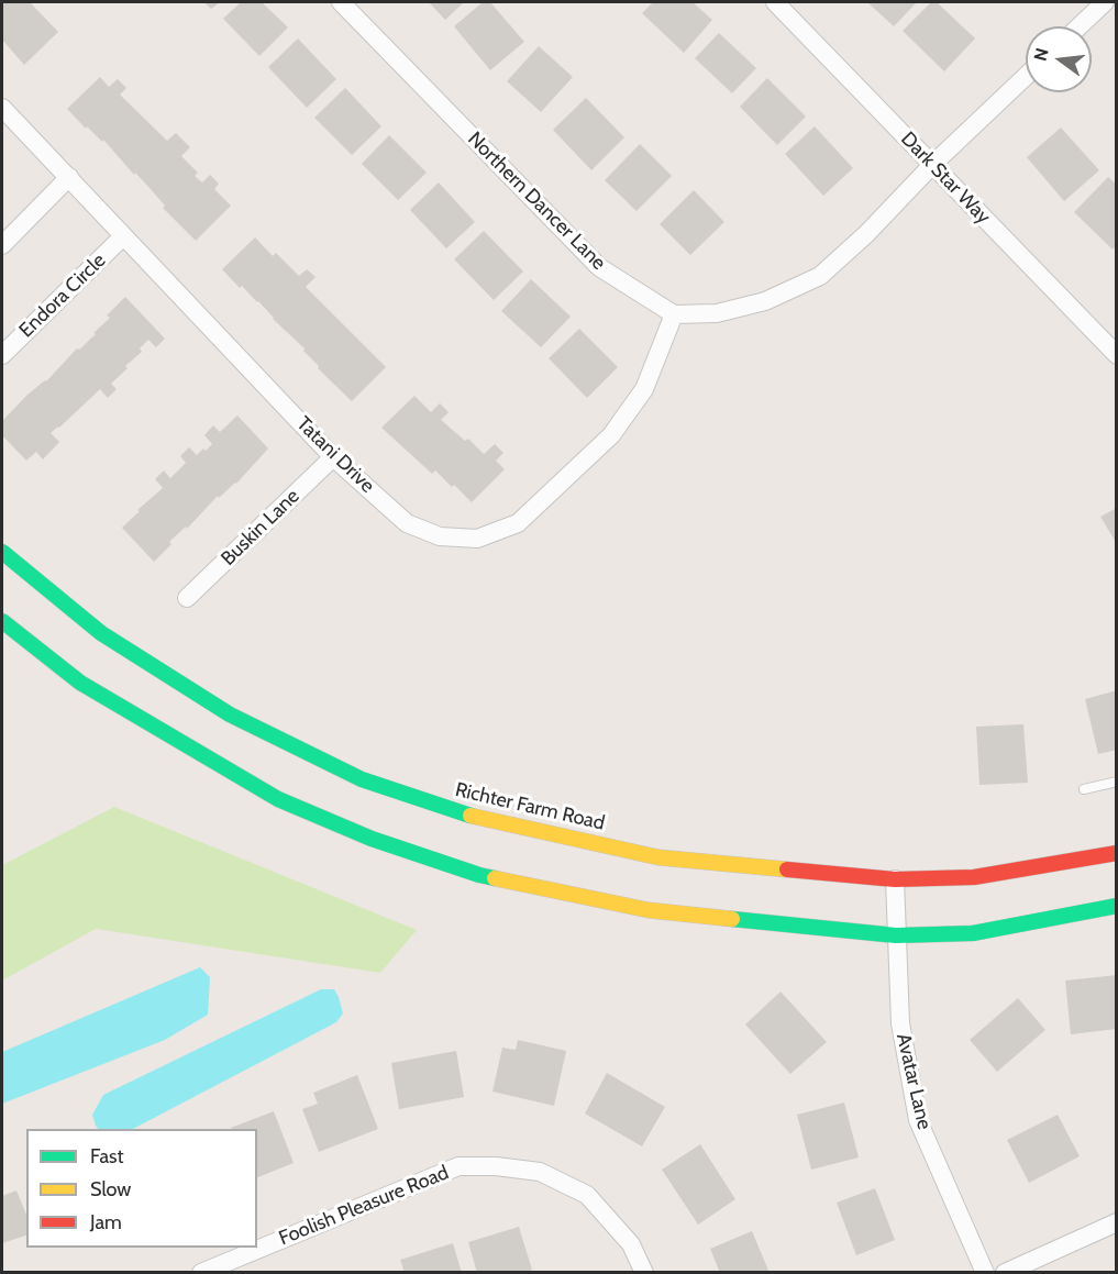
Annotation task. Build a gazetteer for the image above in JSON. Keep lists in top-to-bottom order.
{
  "streets": {
    "main road": ["Richter Farm Road"],
    "street": [
      "Dark Star Way",
      "Northern Dancer Lane",
      "Endora Circle",
      "Tatani Drive",
      "Buskin Lane",
      "Avatar Lane",
      "Foolish Pleasure Road"
    ]
  },
  "crossings": [
    ["Northern Dancer Lane", "Tatani Drive"],
    ["Endora Circle", "Tatani Drive"],
    ["Tatani Drive", "Buskin Lane"],
    ["Richter Farm Road", "Avatar Lane"]
  ],
  "legend": ["Fast", "Slow", "Jam"],
  "north": "left"
}
